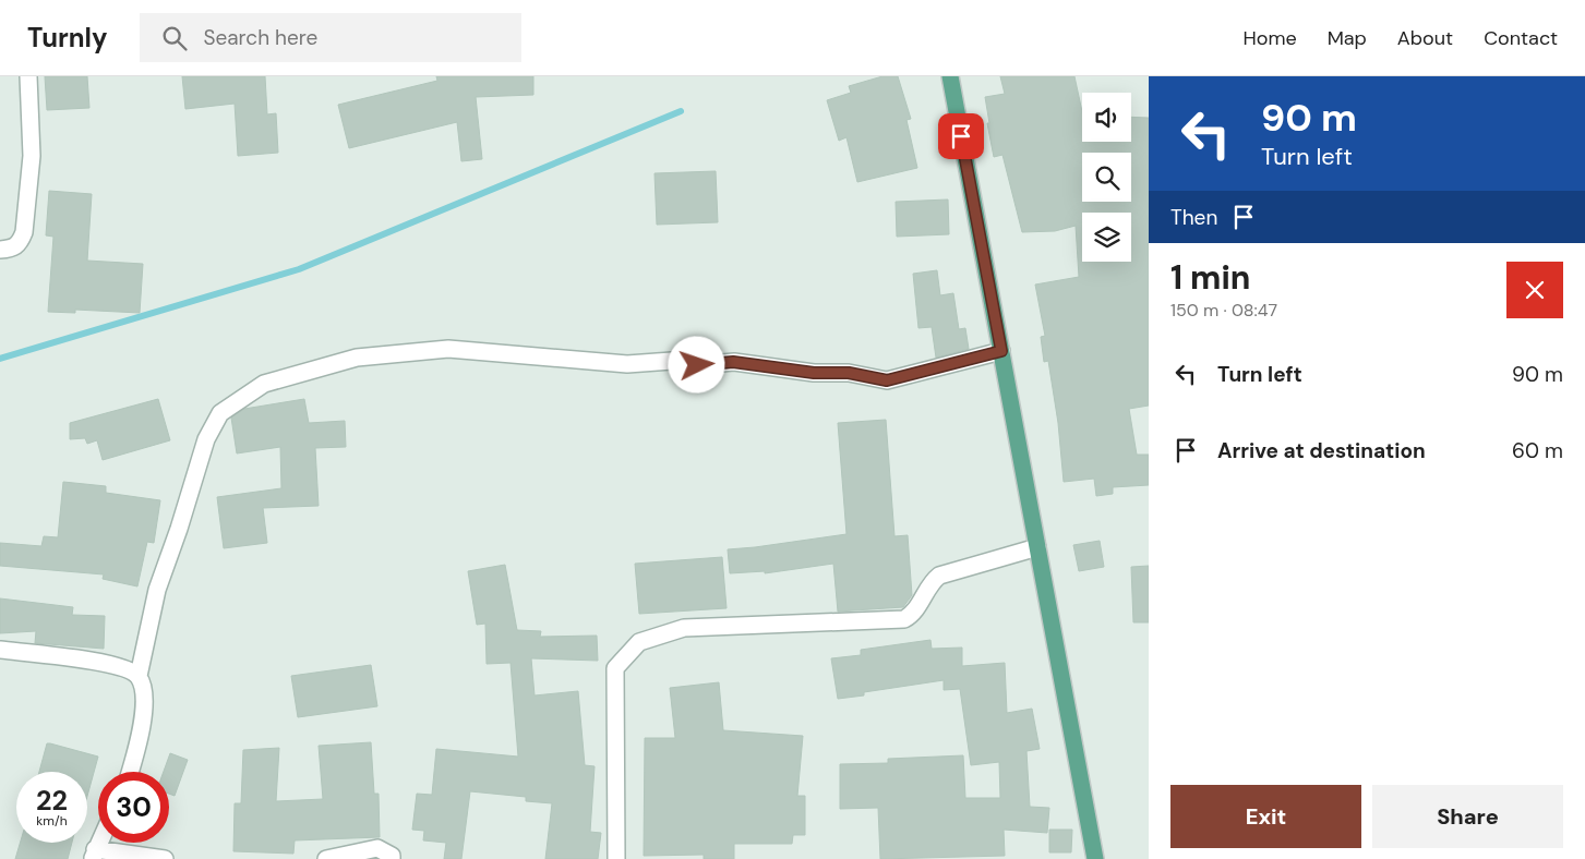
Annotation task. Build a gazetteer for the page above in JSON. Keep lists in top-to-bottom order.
{
  "page": {
    "header": "Turnly",
    "search": "Search here",
    "nav": [
      "Home",
      "Map",
      "About",
      "Contact"
    ],
    "turn": ["90 m", "Turn left"],
    "then": "Then",
    "heading": ["1 min", "150 m · 08:47"],
    "list": [
      {
        "name": "Turn left",
        "value": "90 m"
      },
      {
        "name": "Arrive at destination",
        "value": "60 m"
      }
    ],
    "speed": "22 km/h",
    "limit": "30",
    "buttons": ["Exit", "Share"]
  }
}
